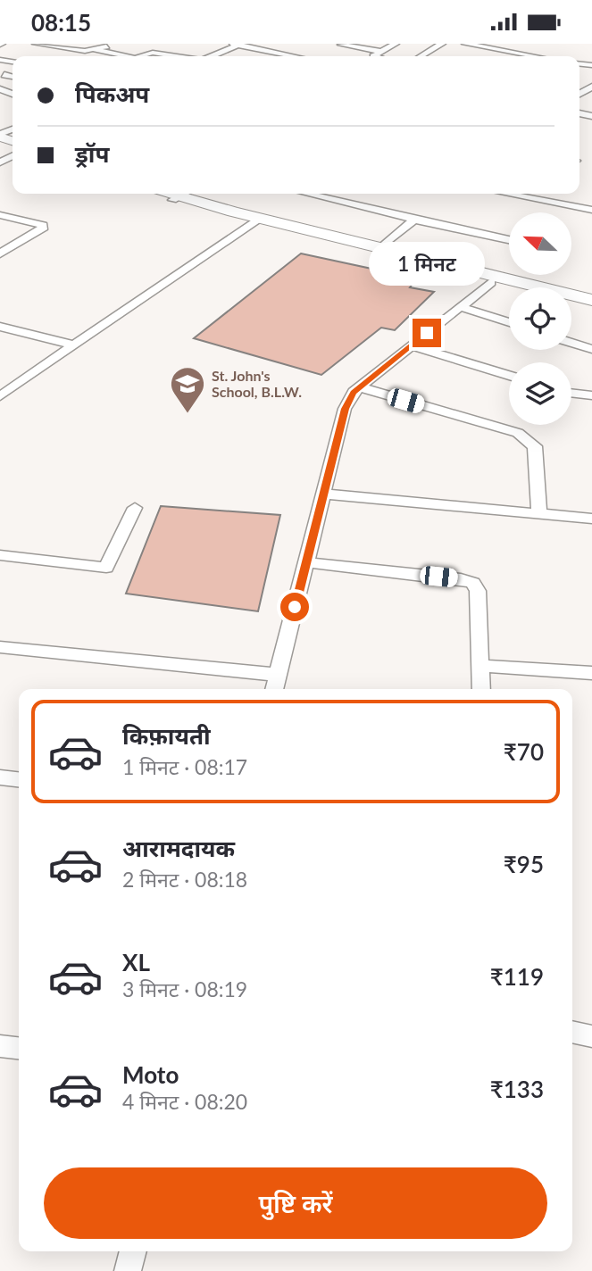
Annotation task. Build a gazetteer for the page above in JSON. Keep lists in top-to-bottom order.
{
  "places": {
    "school or university": ["St. John's School, B.L.W."]
  },
  "north": "top left",
  "page": {
    "status": "08:15",
    "banner": ["पिकअप", "ड्रॉप"],
    "bubble": "1 मिनट",
    "list": [
      {
        "name": "किफ़ायती",
        "note": "1 मिनट · 08:17",
        "value": "₹70"
      },
      {
        "name": "आरामदायक",
        "note": "2 मिनट · 08:18",
        "value": "₹95"
      },
      {
        "name": "XL",
        "note": "3 मिनट · 08:19",
        "value": "₹119"
      },
      {
        "name": "Moto",
        "note": "4 मिनट · 08:20",
        "value": "₹133"
      }
    ],
    "buttons": "पुष्टि करें"
  }
}
